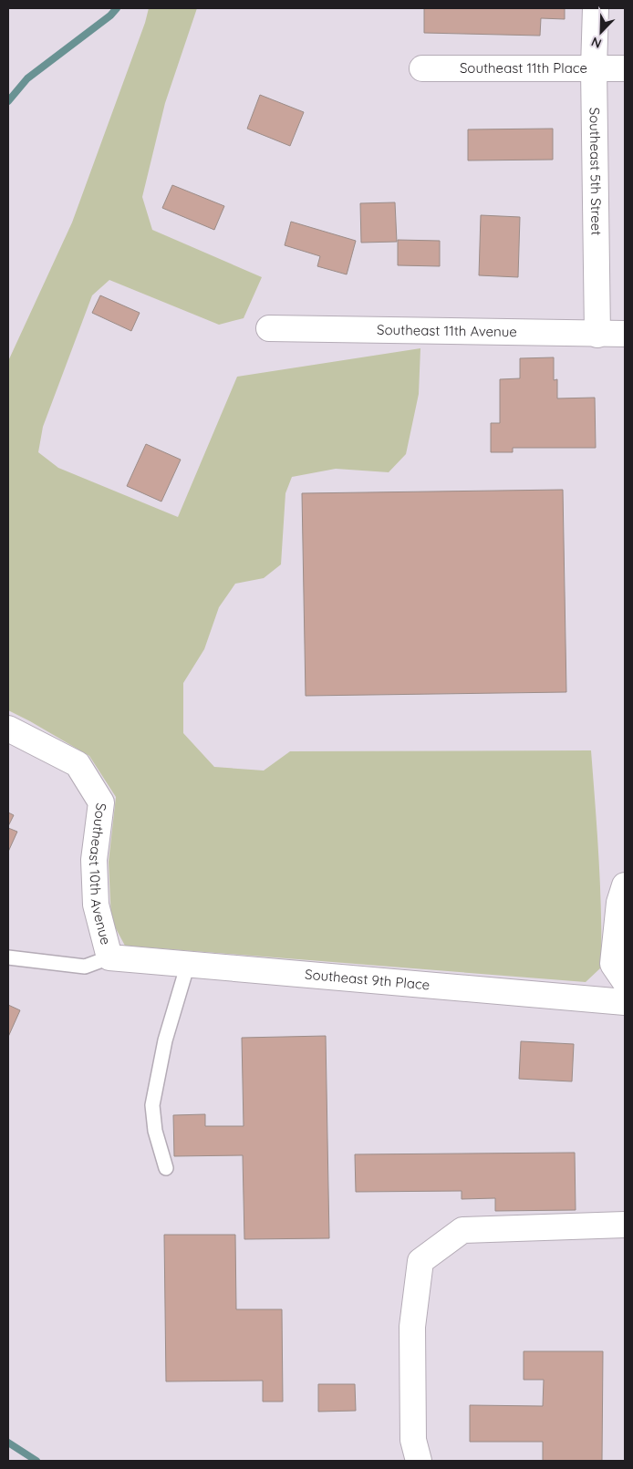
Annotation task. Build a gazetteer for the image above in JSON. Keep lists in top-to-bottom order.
{
  "streets": {
    "street": [
      "Southeast 11th Place",
      "Southeast 5th Street",
      "Southeast 11th Avenue",
      "Southeast 10th Avenue",
      "Southeast 9th Place"
    ]
  },
  "crossings": [
    ["Southeast 11th Place", "Southeast 5th Street"],
    ["Southeast 5th Street", "Southeast 11th Avenue"],
    ["Southeast 10th Avenue", "Southeast 9th Place"]
  ],
  "north": "bottom left"
}
